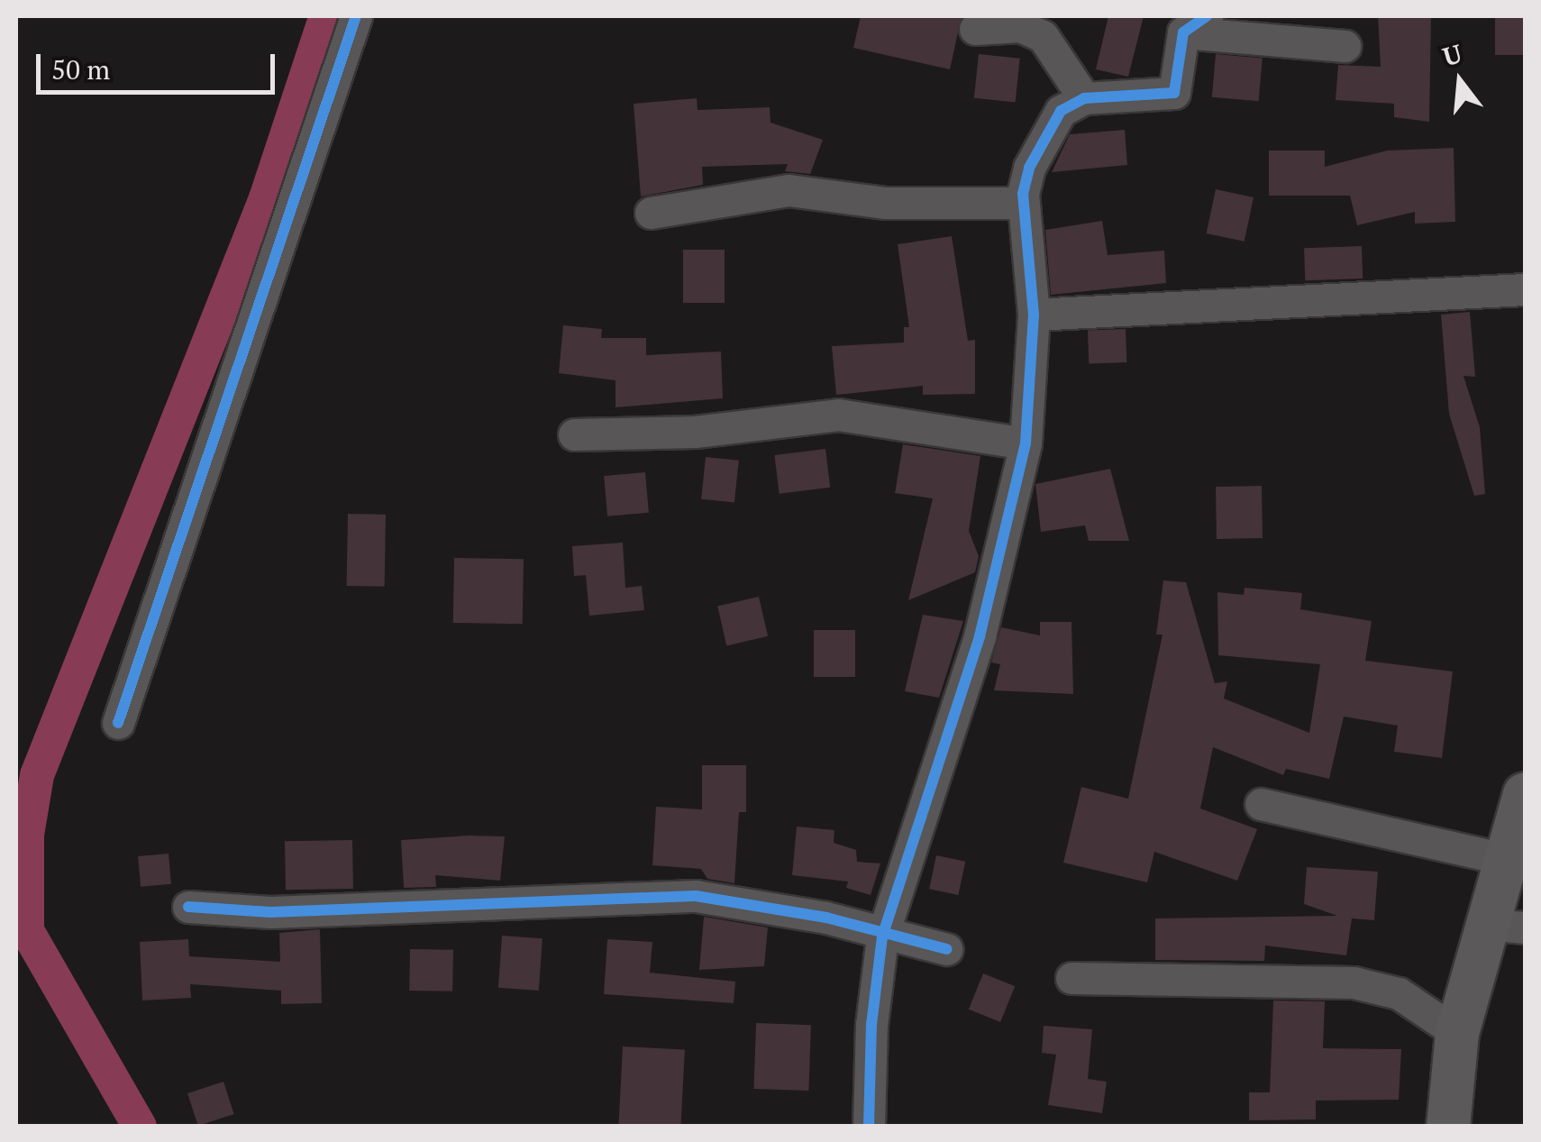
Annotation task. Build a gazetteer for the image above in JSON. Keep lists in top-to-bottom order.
{
  "scale_bar": "50 m",
  "north": "top"
}
